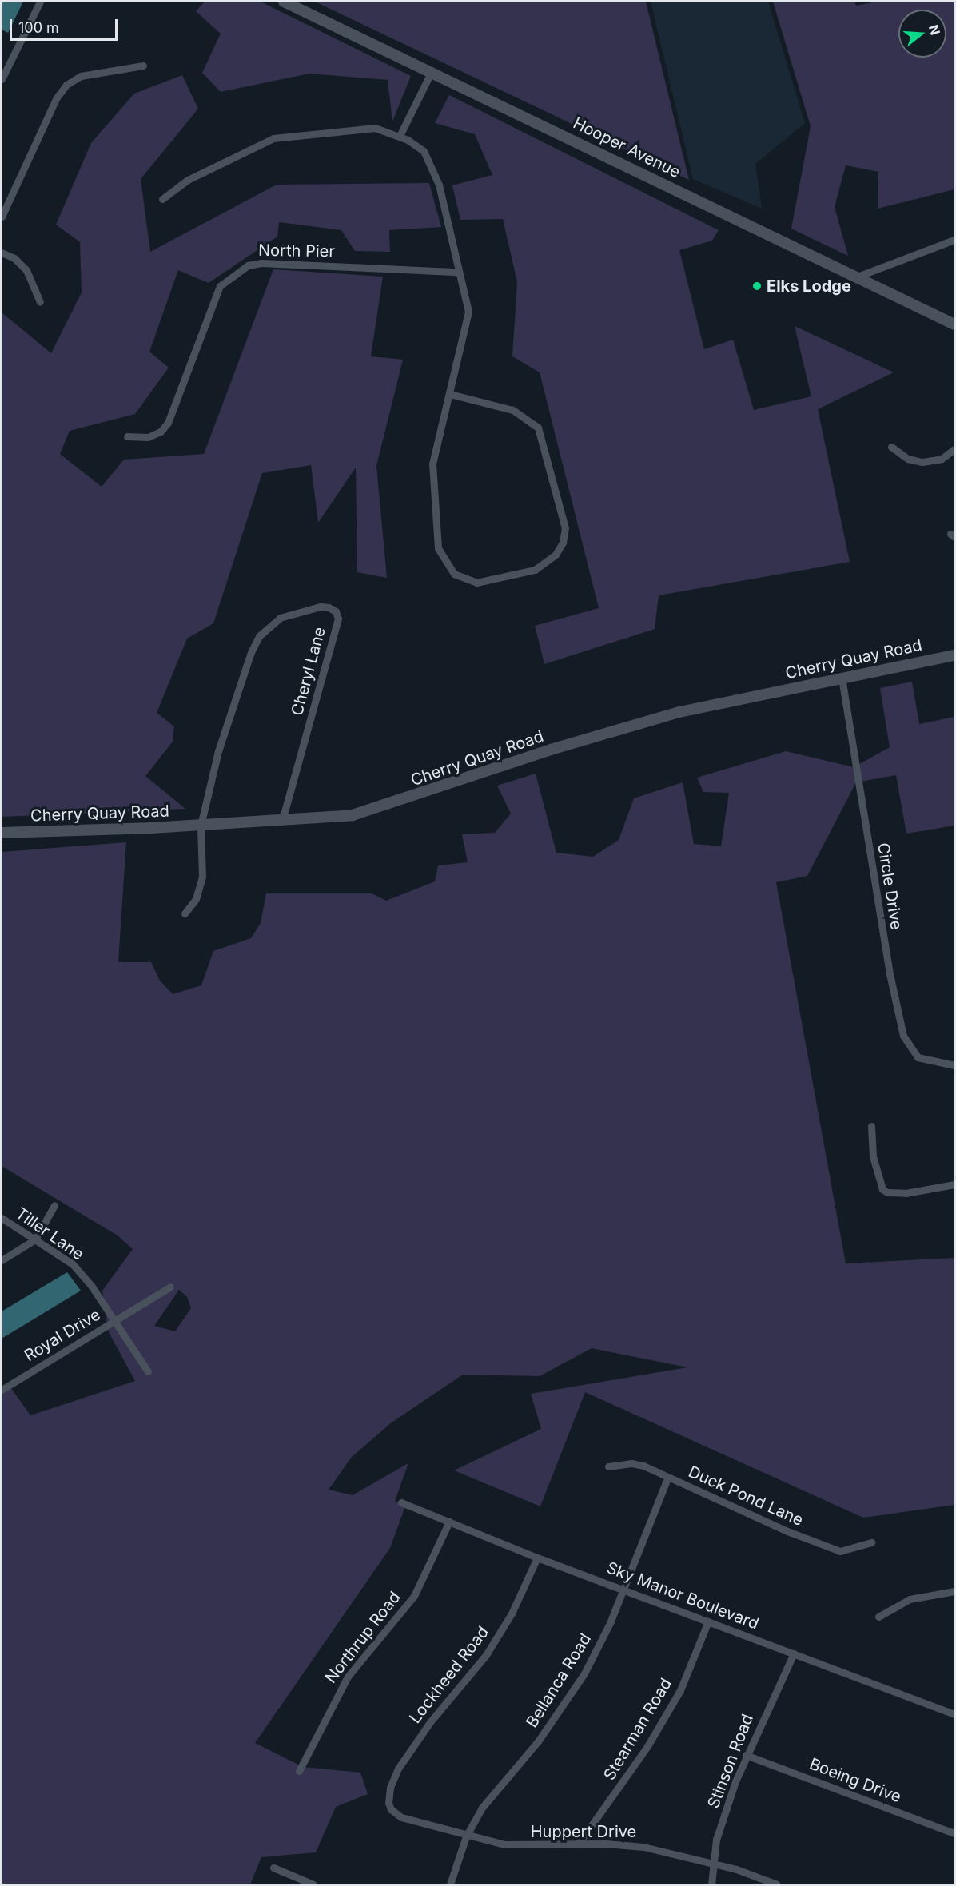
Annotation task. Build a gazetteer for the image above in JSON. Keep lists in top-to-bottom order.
{
  "streets": {
    "street": [
      "Hooper Avenue",
      "North Pier",
      "Cherry Quay Road",
      "Cheryl Lane",
      "Circle Drive",
      "Tiller Lane",
      "Royal Drive",
      "Duck Pond Lane",
      "Sky Manor Boulevard",
      "Northrup Road",
      "Lockheed Road",
      "Bellanca Road",
      "Stearman Road",
      "Stinson Road",
      "Boeing Drive",
      "Huppert Drive"
    ]
  },
  "crossings": [
    ["Cherry Quay Road", "Cheryl Lane"],
    ["Cherry Quay Road", "Circle Drive"],
    ["Tiller Lane", "Royal Drive"],
    ["Duck Pond Lane", "Bellanca Road"],
    ["Sky Manor Boulevard", "Northrup Road"],
    ["Sky Manor Boulevard", "Lockheed Road"],
    ["Sky Manor Boulevard", "Bellanca Road"],
    ["Sky Manor Boulevard", "Stearman Road"],
    ["Sky Manor Boulevard", "Stinson Road"],
    ["Lockheed Road", "Huppert Drive"],
    ["Bellanca Road", "Huppert Drive"],
    ["Stearman Road", "Huppert Drive"],
    ["Stinson Road", "Boeing Drive"],
    ["Stinson Road", "Huppert Drive"]
  ],
  "places": ["Elks Lodge"],
  "scale_bar": "100 m",
  "north": "right"
}
